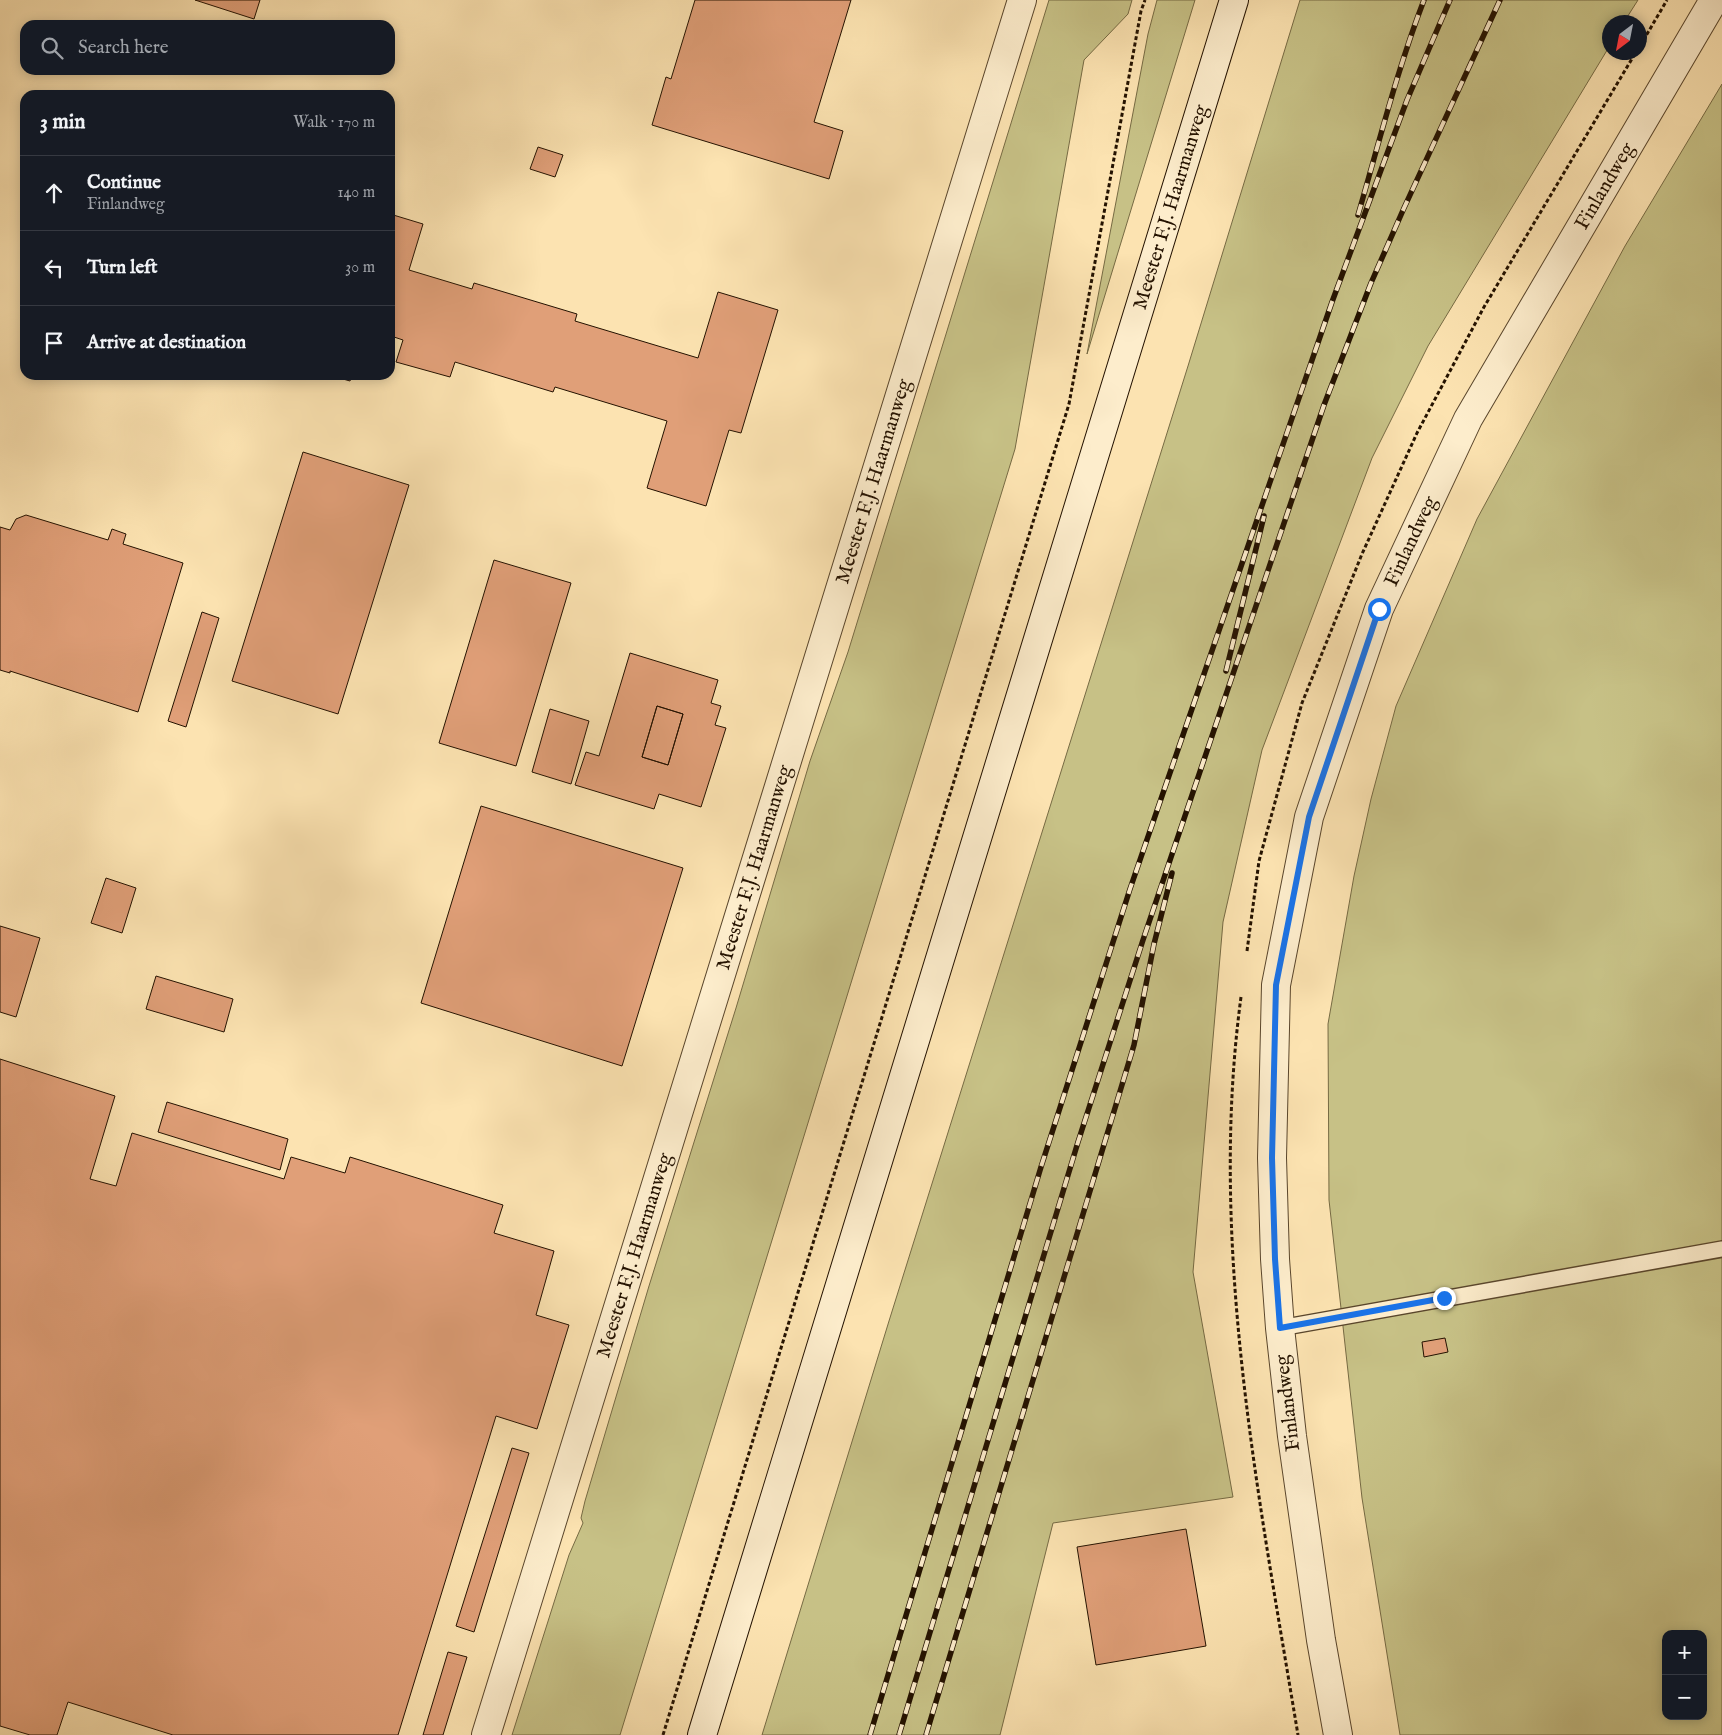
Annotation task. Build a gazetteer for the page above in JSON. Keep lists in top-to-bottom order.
{
  "streets": {
    "street": ["Finlandweg", "Meester F.J. Haarmanweg"]
  },
  "north": "bottom left",
  "page": {
    "search": "Search here",
    "heading": ["3 min", "Walk · 170 m"],
    "list": [
      ["Continue", "Finlandweg", "140 m"],
      ["Turn left", "30 m"],
      "Arrive at destination"
    ],
    "map_buttons": ["+", "−"]
  }
}
